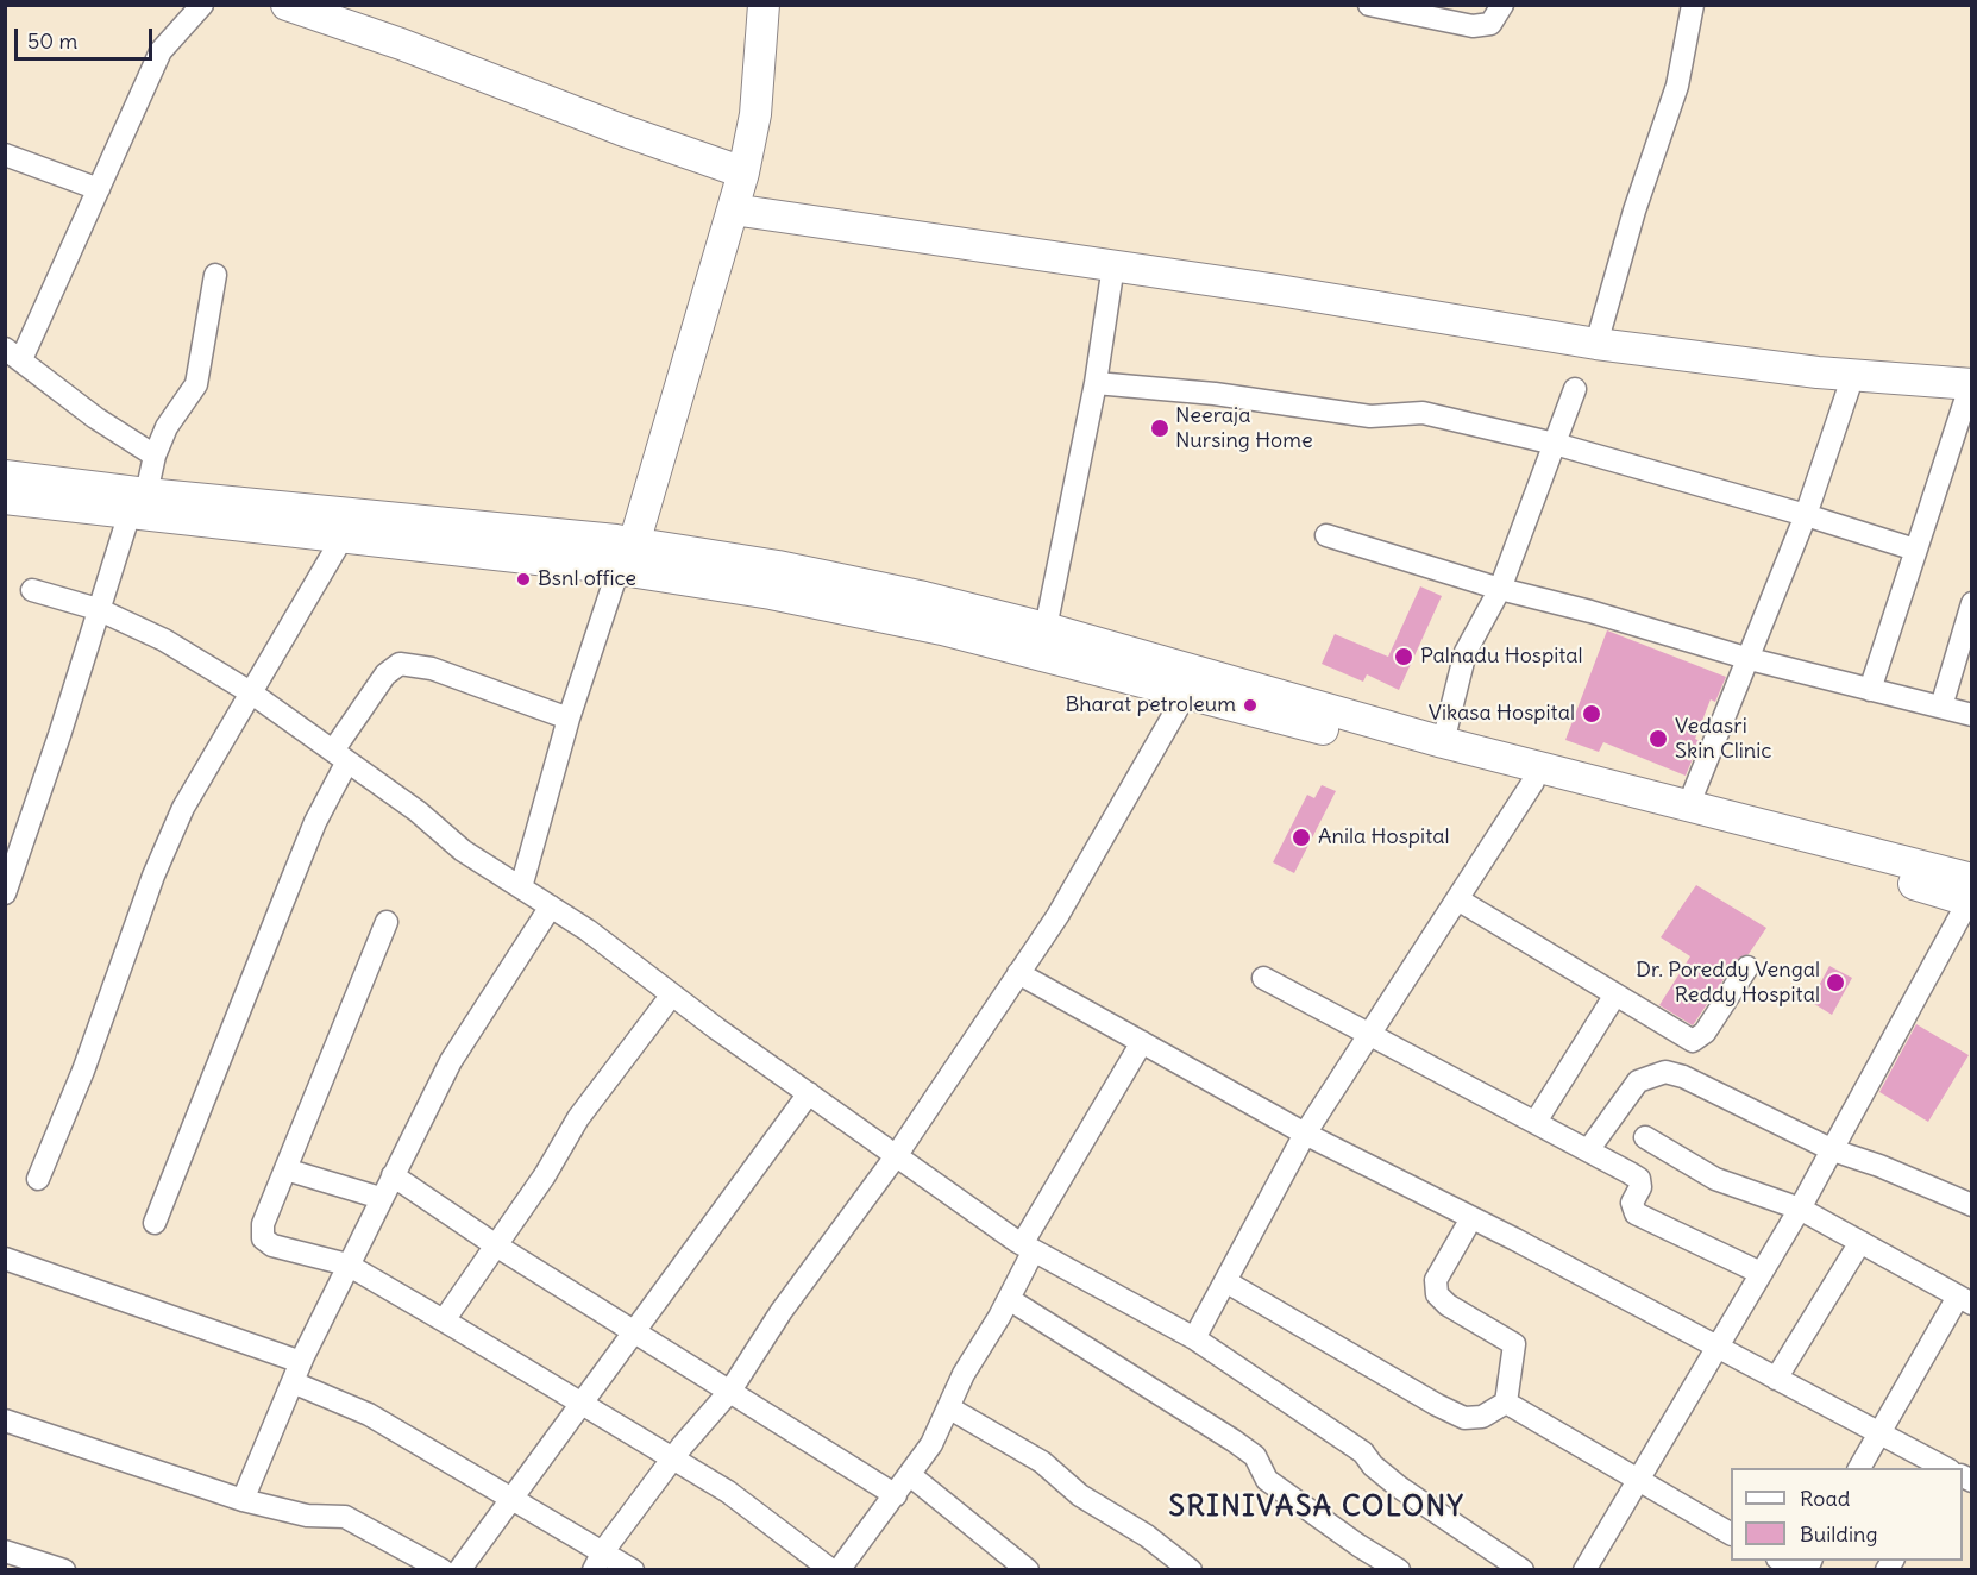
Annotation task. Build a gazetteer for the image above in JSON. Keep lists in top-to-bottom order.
{
  "districts": ["SRINIVASA COLONY"],
  "places": [
    "Neeraja Nursing Home",
    "Bsnl office",
    "Palnadu Hospital",
    "Bharat petroleum",
    "Vikasa Hospital",
    "Vedasri Skin Clinic",
    "Anila Hospital",
    "Dr. Poreddy Vengal Reddy Hospital"
  ],
  "legend": ["Road", "Building"],
  "scale_bar": "50 m"
}
